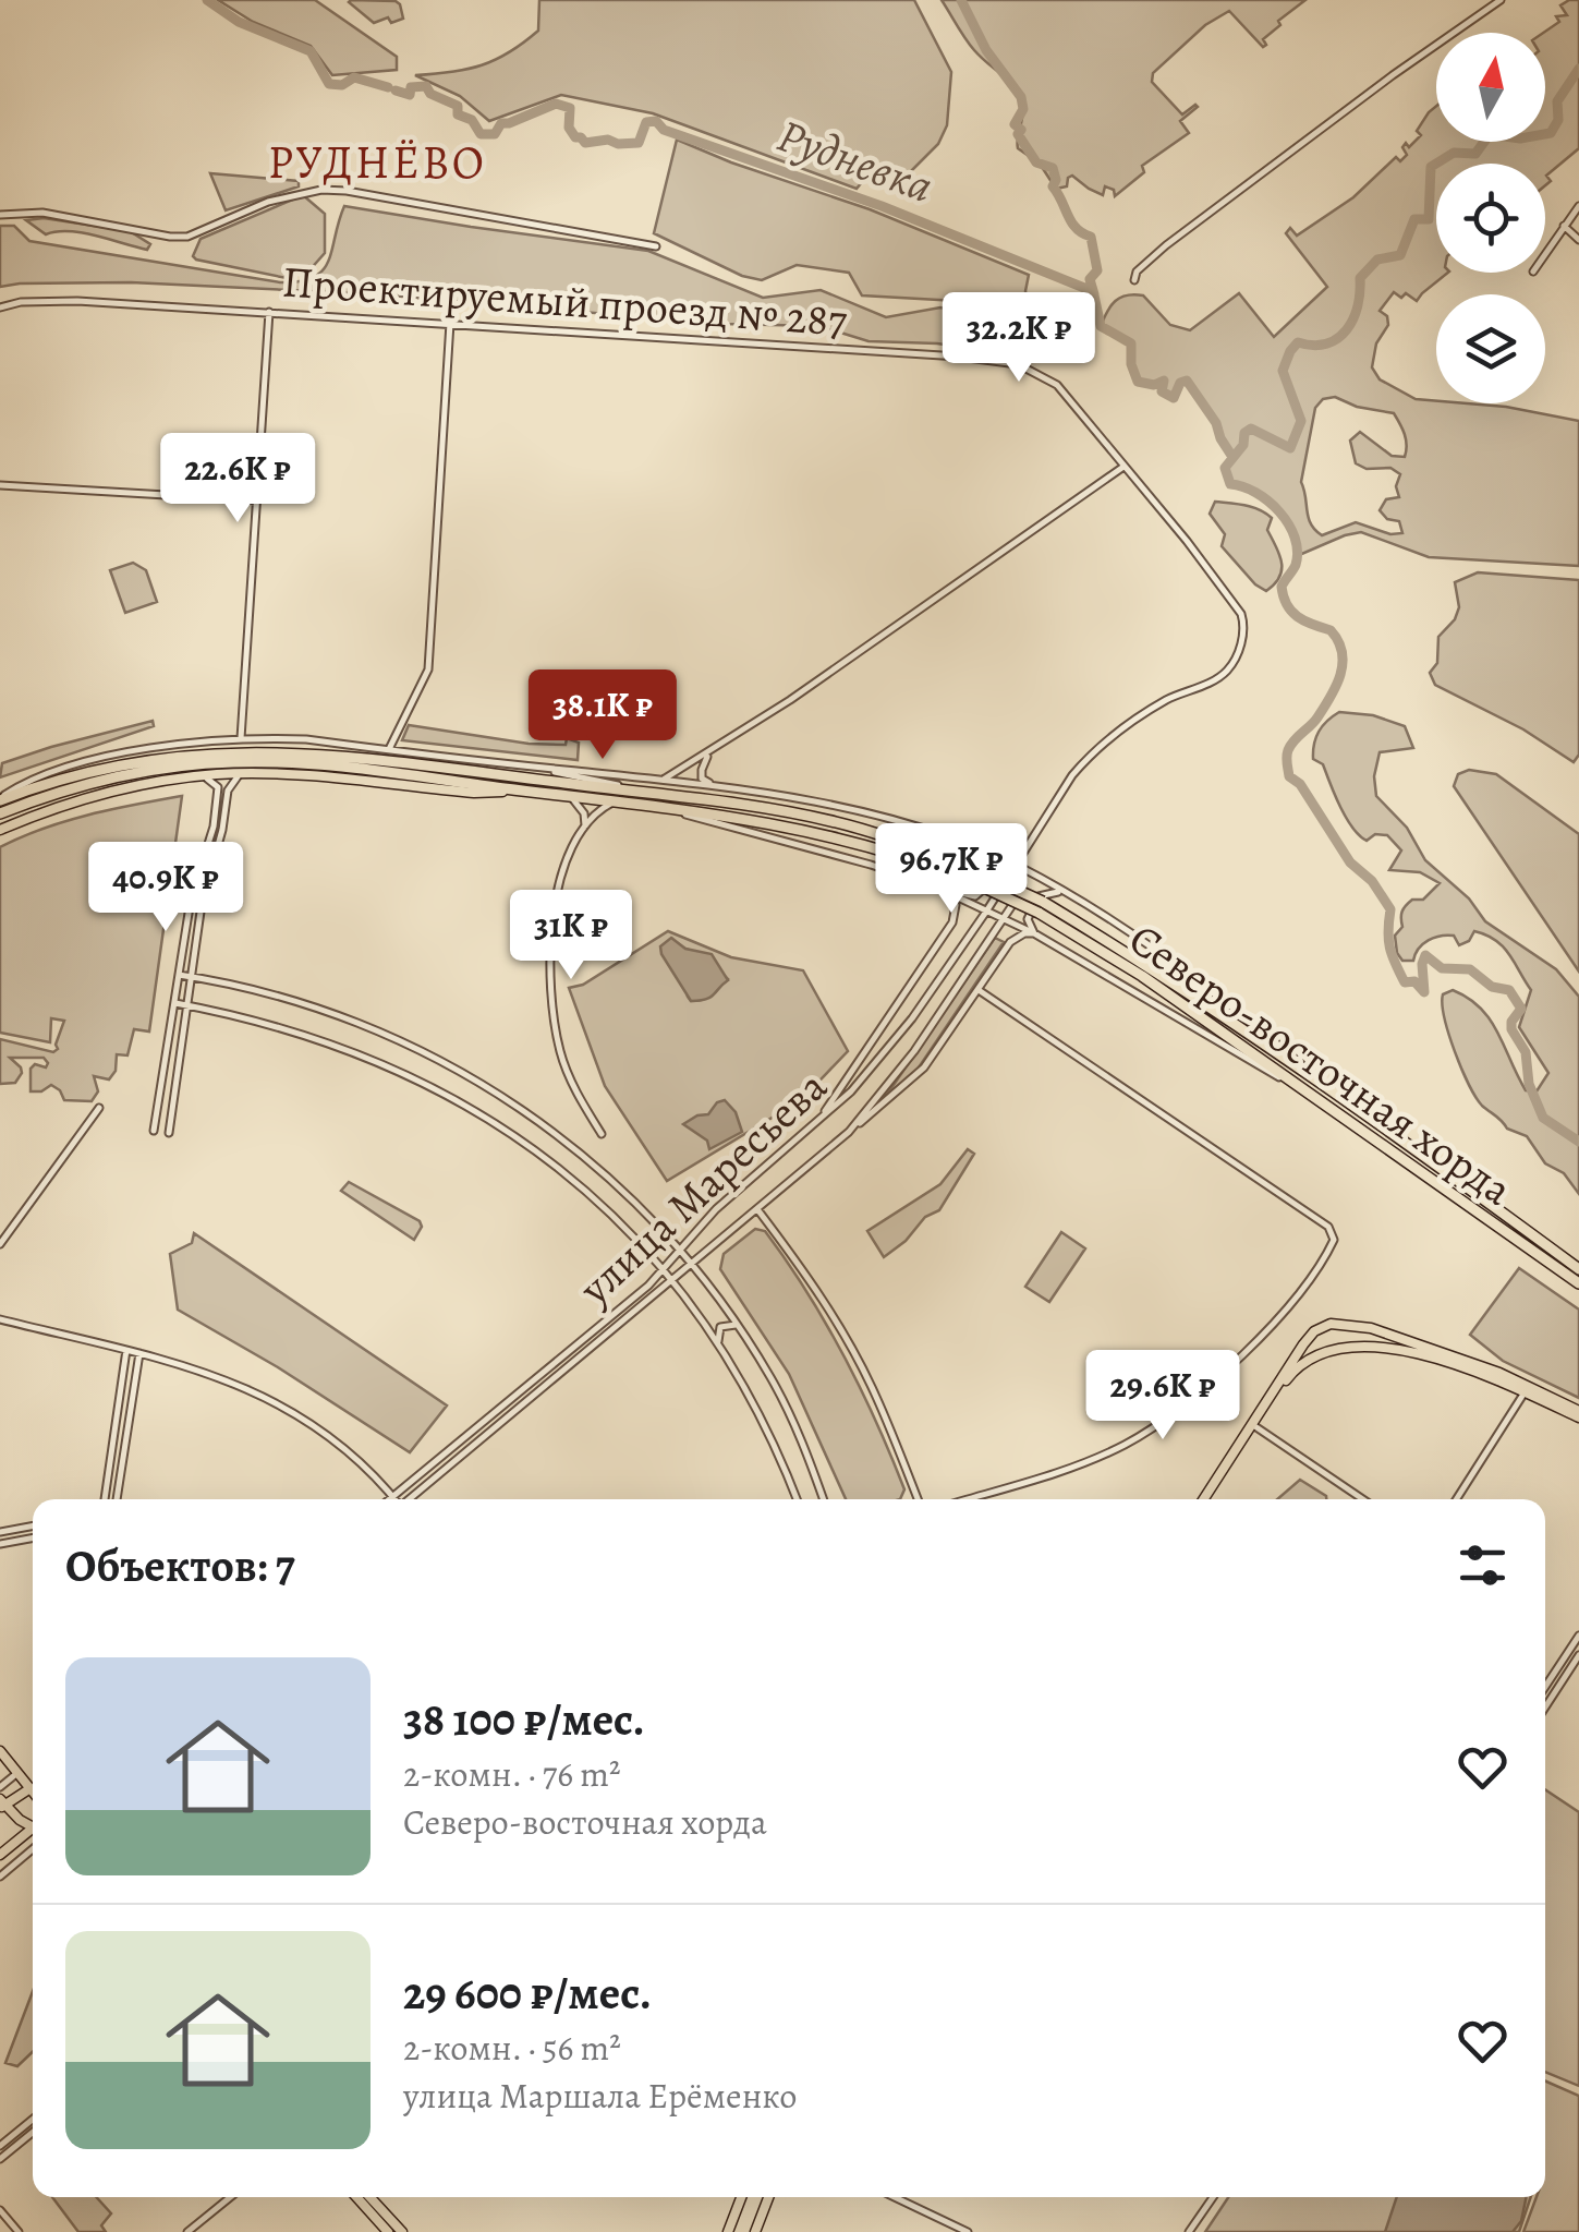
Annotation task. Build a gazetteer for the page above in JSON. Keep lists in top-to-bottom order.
{
  "streets": {
    "highway": ["Северо-восточная хорда"],
    "street": ["Проектируемый проезд № 287", "улица Маресьева"]
  },
  "crossings": [
    ["Проектируемый проезд № 287", "улица Маресьева"]
  ],
  "districts": ["РУДНЁВО"],
  "water": ["Рудневка"],
  "north": "top",
  "page": {
    "price": [
      "32.2K ₽",
      "22.6K ₽",
      "38.1K ₽",
      "96.7K ₽",
      "40.9K ₽",
      "31K ₽",
      "29.6K ₽"
    ],
    "heading": "Объектов: 7",
    "list": [
      {
        "name": "38 100 ₽/мес.",
        "note": "2-комн. · 76 m² · Северо-восточная хорда"
      },
      {
        "name": "29 600 ₽/мес.",
        "note": "2-комн. · 56 m² · улица Маршала Ерёменко"
      }
    ]
  }
}
